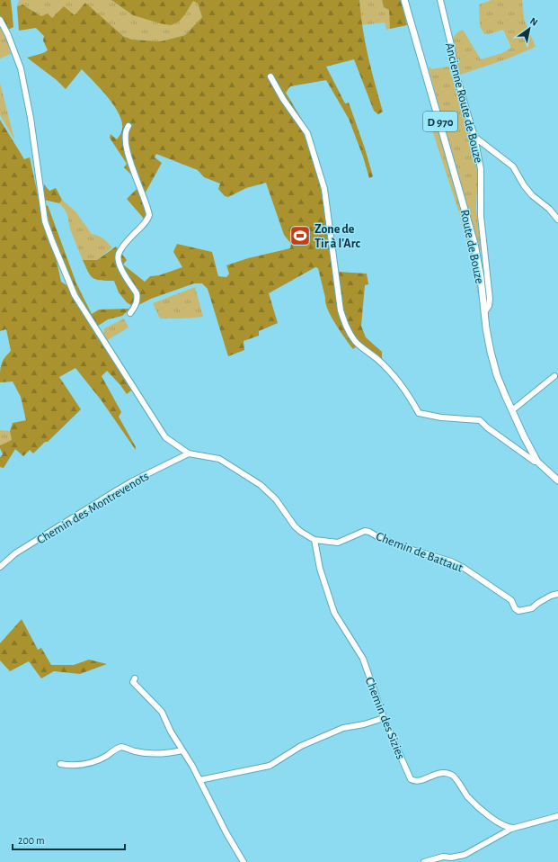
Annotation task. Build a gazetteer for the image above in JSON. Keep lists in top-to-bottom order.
{
  "streets": {
    "main road": ["D 970", "Route de Bouze"],
    "street": [
      "Ancienne Route de Bouze",
      "Chemin des Montrevenots",
      "Chemin de Battaut",
      "Chemin des Sizies"
    ]
  },
  "crossings": [
    ["Ancienne Route de Bouze", "Route de Bouze"],
    ["Chemin des Montrevenots", "Chemin de Battaut"],
    ["Chemin de Battaut", "Chemin des Sizies"]
  ],
  "places": {
    "sports": ["Zone de Tir à l'Arc"]
  },
  "scale_bar": "200 m",
  "north": "top right"
}
